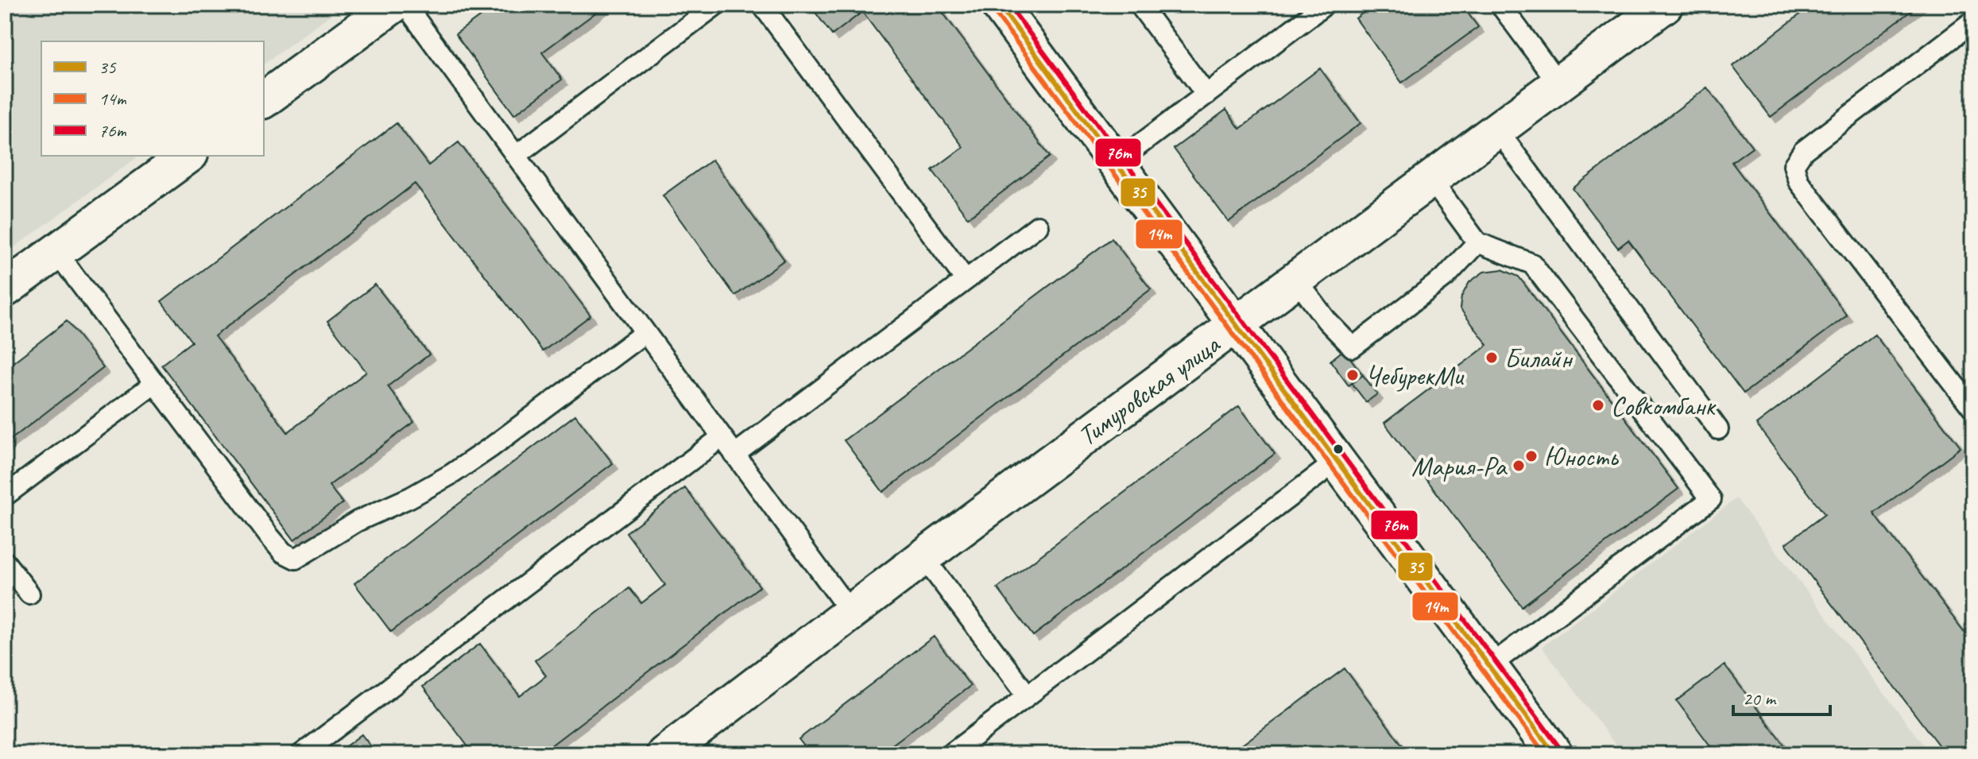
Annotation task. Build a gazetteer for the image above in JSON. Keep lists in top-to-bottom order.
{
  "streets": {
    "street": ["Тимуровская улица"]
  },
  "places": [
    "Билайн",
    "ЧебурекМи",
    "Совкомбанк",
    "Юность",
    "Мария-Ра"
  ],
  "lines": ["transit line 35", "transit line 76т", "transit line 14т"],
  "legend": ["35", "14т", "76т"],
  "scale_bar": "20 m"
}
